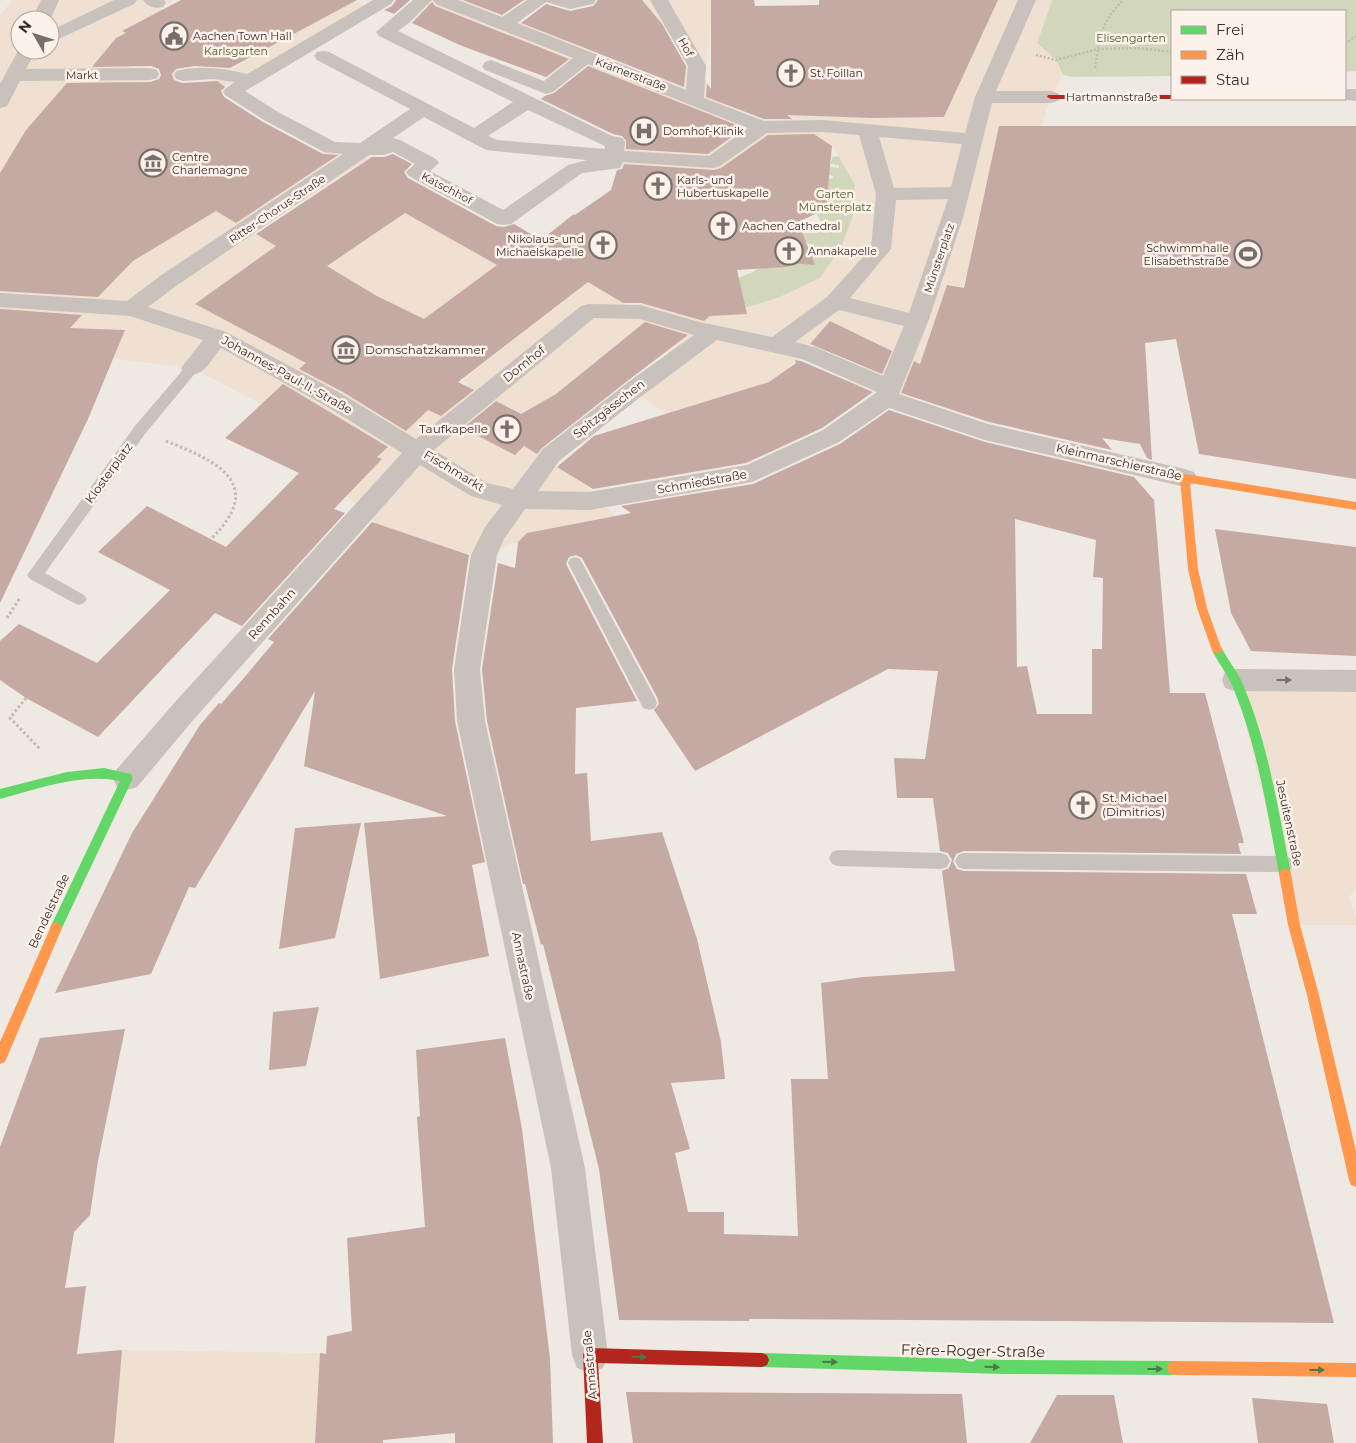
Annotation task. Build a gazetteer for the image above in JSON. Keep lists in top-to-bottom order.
{
  "streets": {
    "street": [
      "Hof",
      "Krämerstraße",
      "Markt",
      "Hartmannstraße",
      "Katschhof",
      "Ritter-Chorus-Straße",
      "Münsterplatz",
      "Domhof",
      "Johannes-Paul-II.-Straße",
      "Spitzgässchen",
      "Kleinmarschierstraße",
      "Fischmarkt",
      "Klosterplatz",
      "Schmiedstraße",
      "Rennbahn",
      "Jesuitenstraße",
      "Bendelstraße",
      "Annastraße",
      "Frère-Roger-Straße"
    ]
  },
  "crossings": [
    ["Hof", "Krämerstraße"],
    ["Katschhof", "Ritter-Chorus-Straße"],
    ["Ritter-Chorus-Straße", "Johannes-Paul-II.-Straße"],
    ["Münsterplatz", "Kleinmarschierstraße"],
    ["Münsterplatz", "Schmiedstraße"],
    ["Domhof", "Johannes-Paul-II.-Straße"],
    ["Domhof", "Spitzgässchen"],
    ["Domhof", "Fischmarkt"],
    ["Domhof", "Rennbahn"],
    ["Johannes-Paul-II.-Straße", "Fischmarkt"],
    ["Johannes-Paul-II.-Straße", "Klosterplatz"],
    ["Johannes-Paul-II.-Straße", "Rennbahn"],
    ["Spitzgässchen", "Fischmarkt"],
    ["Spitzgässchen", "Schmiedstraße"],
    ["Spitzgässchen", "Annastraße"],
    ["Kleinmarschierstraße", "Schmiedstraße"],
    ["Kleinmarschierstraße", "Jesuitenstraße"],
    ["Fischmarkt", "Schmiedstraße"],
    ["Fischmarkt", "Rennbahn"],
    ["Fischmarkt", "Annastraße"],
    ["Schmiedstraße", "Annastraße"],
    ["Rennbahn", "Bendelstraße"],
    ["Annastraße", "Frère-Roger-Straße"]
  ],
  "one_way": ["Frère-Roger-Straße"],
  "parks": ["Elisengarten", "Karlsgarten", "Garten Münsterplatz"],
  "places": {
    "public building": ["Aachen Town Hall"],
    "church": [
      "St. Foillan",
      "Karls- und Hubertuskapelle",
      "Aachen Cathedral",
      "Nikolaus- und Michaelskapelle",
      "Annakapelle",
      "Taufkapelle",
      "St. Michael (Dimitrios)"
    ],
    "hospital": ["Domhof-Klinik"],
    "museum": ["Centre Charlemagne", "Domschatzkammer"],
    "sports": ["Schwimmhalle Elisabethstraße"]
  },
  "legend": ["Frei", "Zäh", "Stau"],
  "north": "top left"
}
